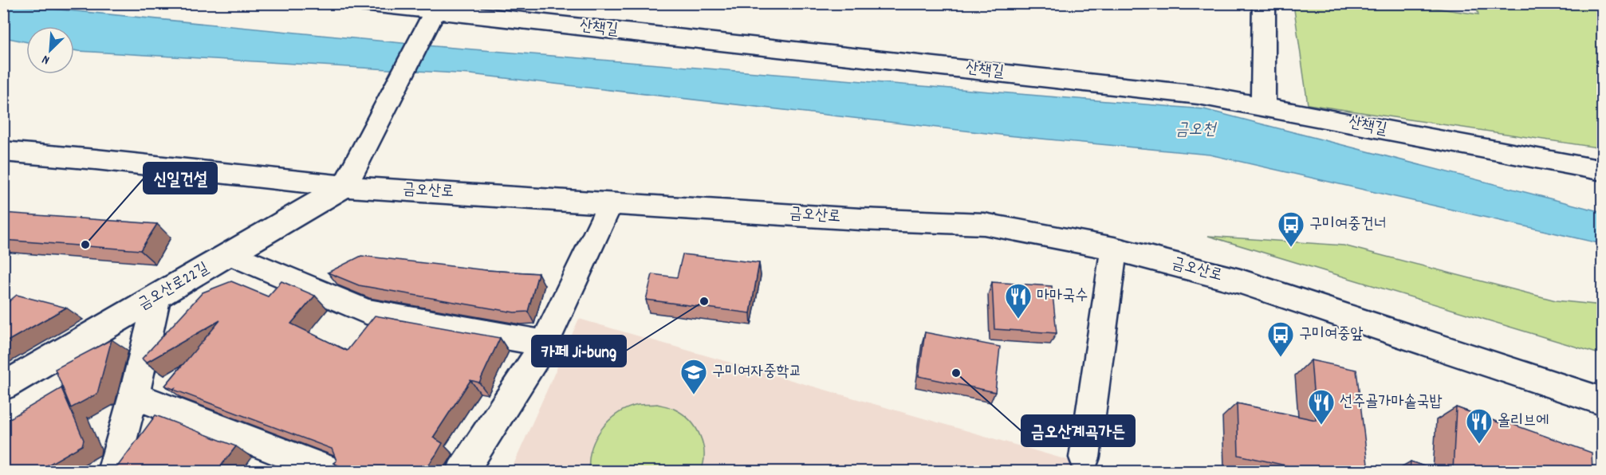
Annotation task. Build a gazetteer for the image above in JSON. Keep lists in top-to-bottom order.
{
  "streets": {
    "street": ["산책길", "금오산로", "금오산로22길"]
  },
  "crossings": [
    ["금오산로", "금오산로22길"]
  ],
  "water": ["금오천"],
  "places": {
    "other": ["신일건설", "카페 Ji-bung", "금오산계곡가든"],
    "bus stop": ["구미여중건너", "구미여중앞"],
    "restaurant": ["마마국수", "선주골가마솥국밥", "올리브에"],
    "school or university": ["구미여자중학교"]
  },
  "north": "bottom left"
}
